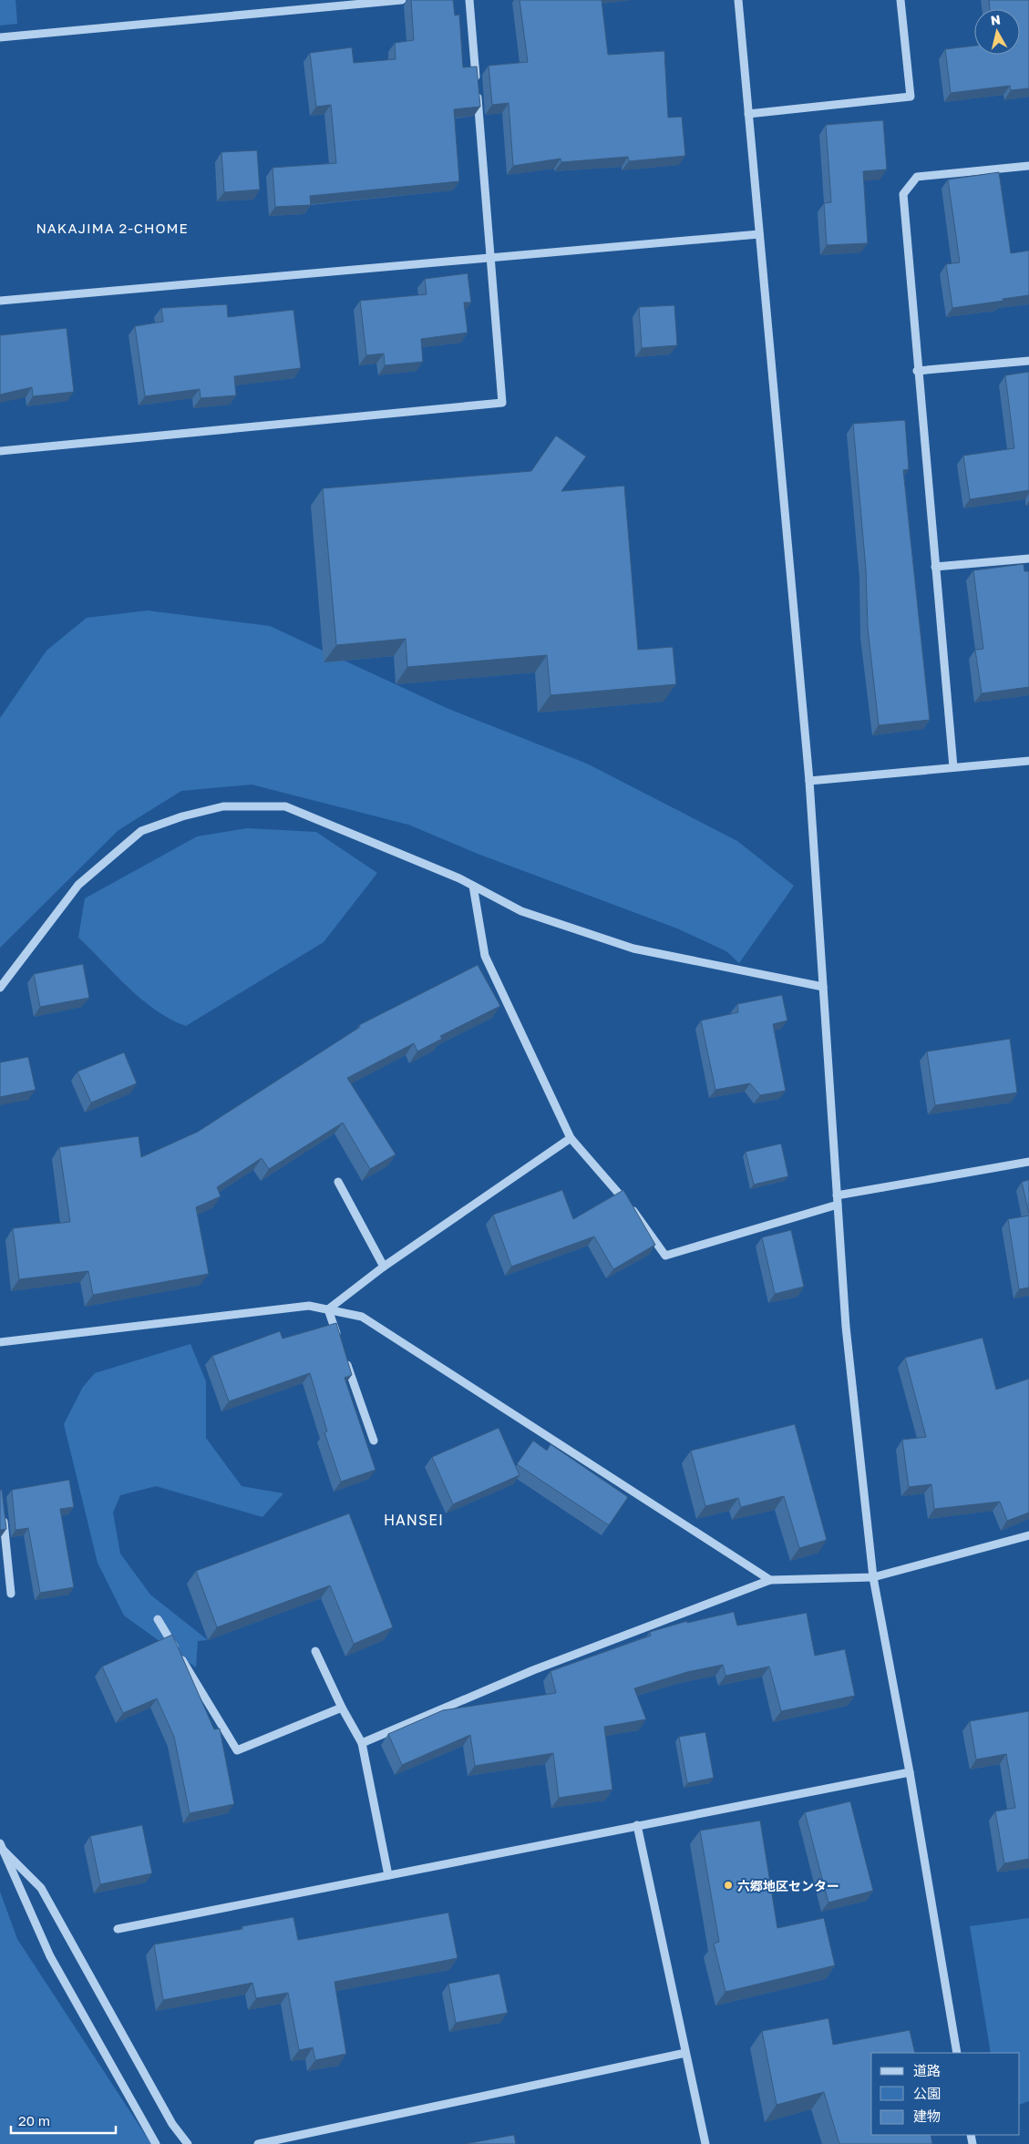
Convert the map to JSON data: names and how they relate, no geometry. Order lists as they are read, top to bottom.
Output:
{
  "districts": ["NAKAJIMA 2-CHOME", "HANSEI"],
  "places": ["六郷地区センター"],
  "legend": ["道路", "公園", "建物"],
  "scale_bar": "20 m",
  "north": "top"
}
